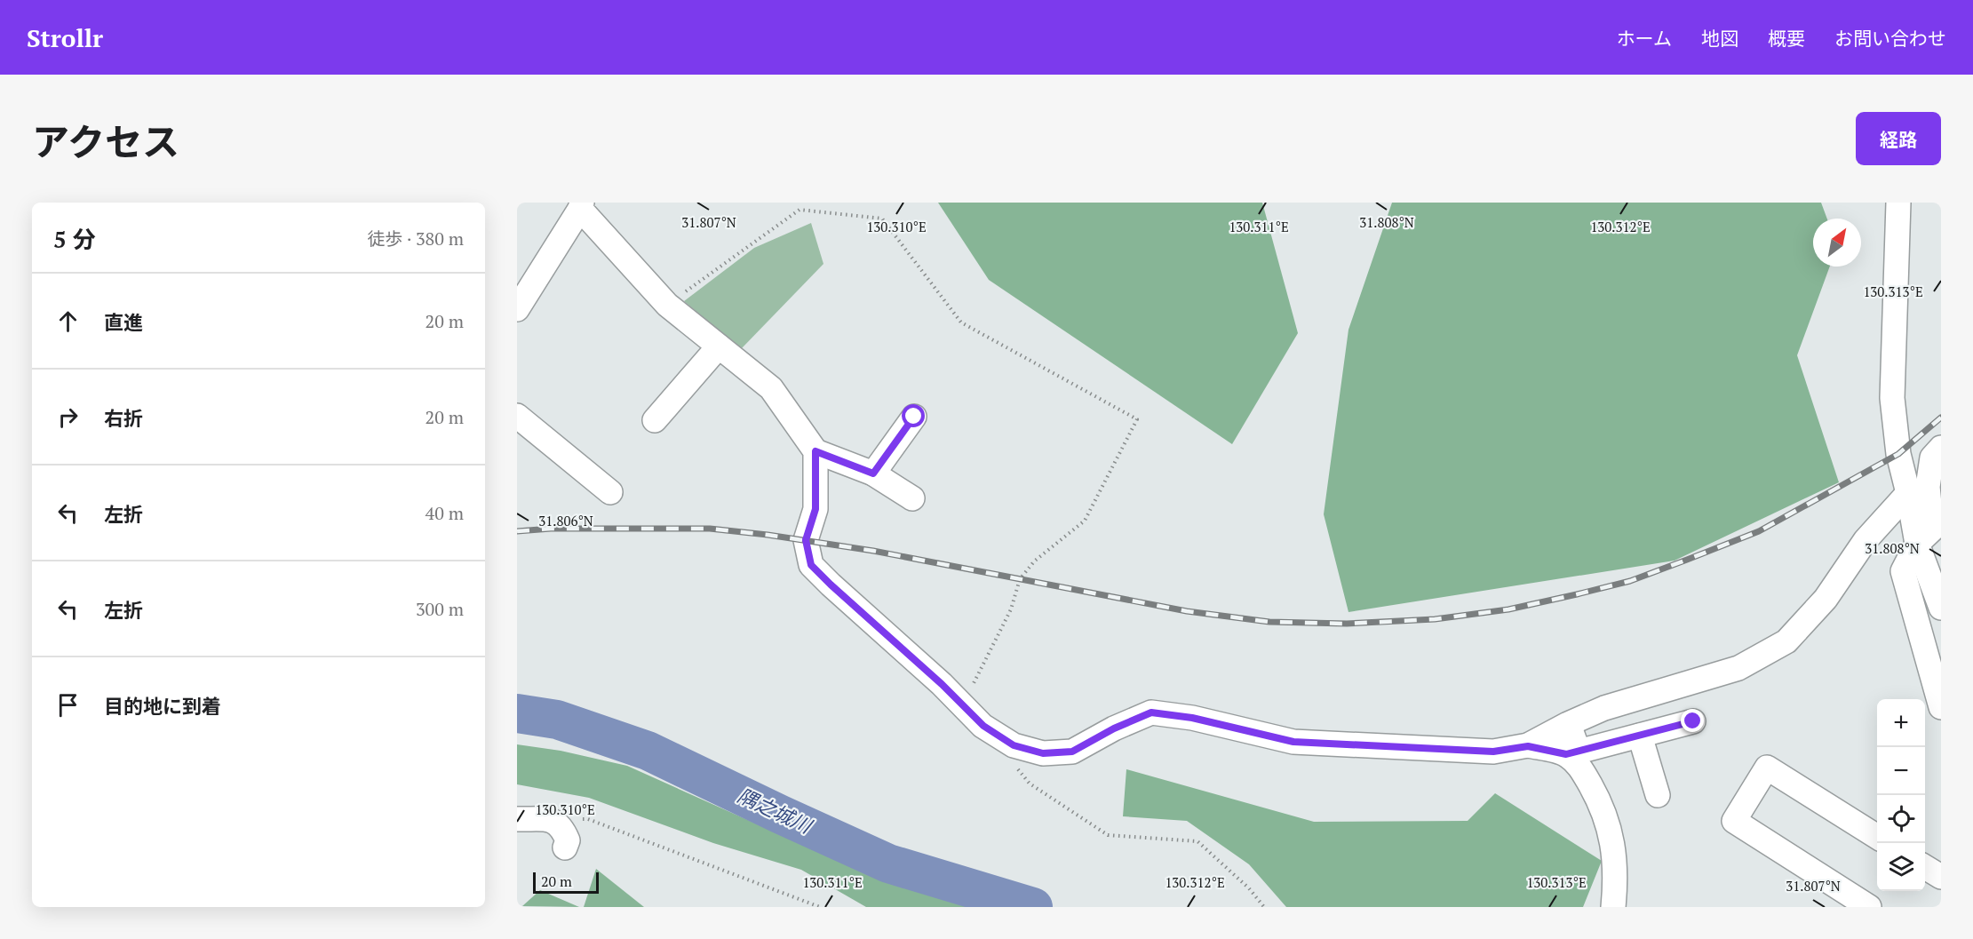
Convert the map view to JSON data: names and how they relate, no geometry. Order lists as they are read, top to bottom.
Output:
{
  "water": ["隅之城川"],
  "scale_bar": "20 m",
  "north": "top right",
  "page": {
    "header": "Strollr",
    "nav": [
      "ホーム",
      "地図",
      "概要",
      "お問い合わせ"
    ],
    "title": "アクセス",
    "buttons": "経路",
    "heading": ["5 分", "徒歩 · 380 m"],
    "list": [
      ["直進", "20 m"],
      ["右折", "20 m"],
      ["左折", "40 m"],
      ["左折", "300 m"],
      "目的地に到着"
    ],
    "map_buttons": ["+", "−"],
    "scale": "20 m"
  },
  "coordinates": [
    "31.807°N",
    "31.808°N",
    "130.310°E",
    "130.311°E",
    "130.312°E",
    "130.313°E",
    "31.806°N"
  ]
}
